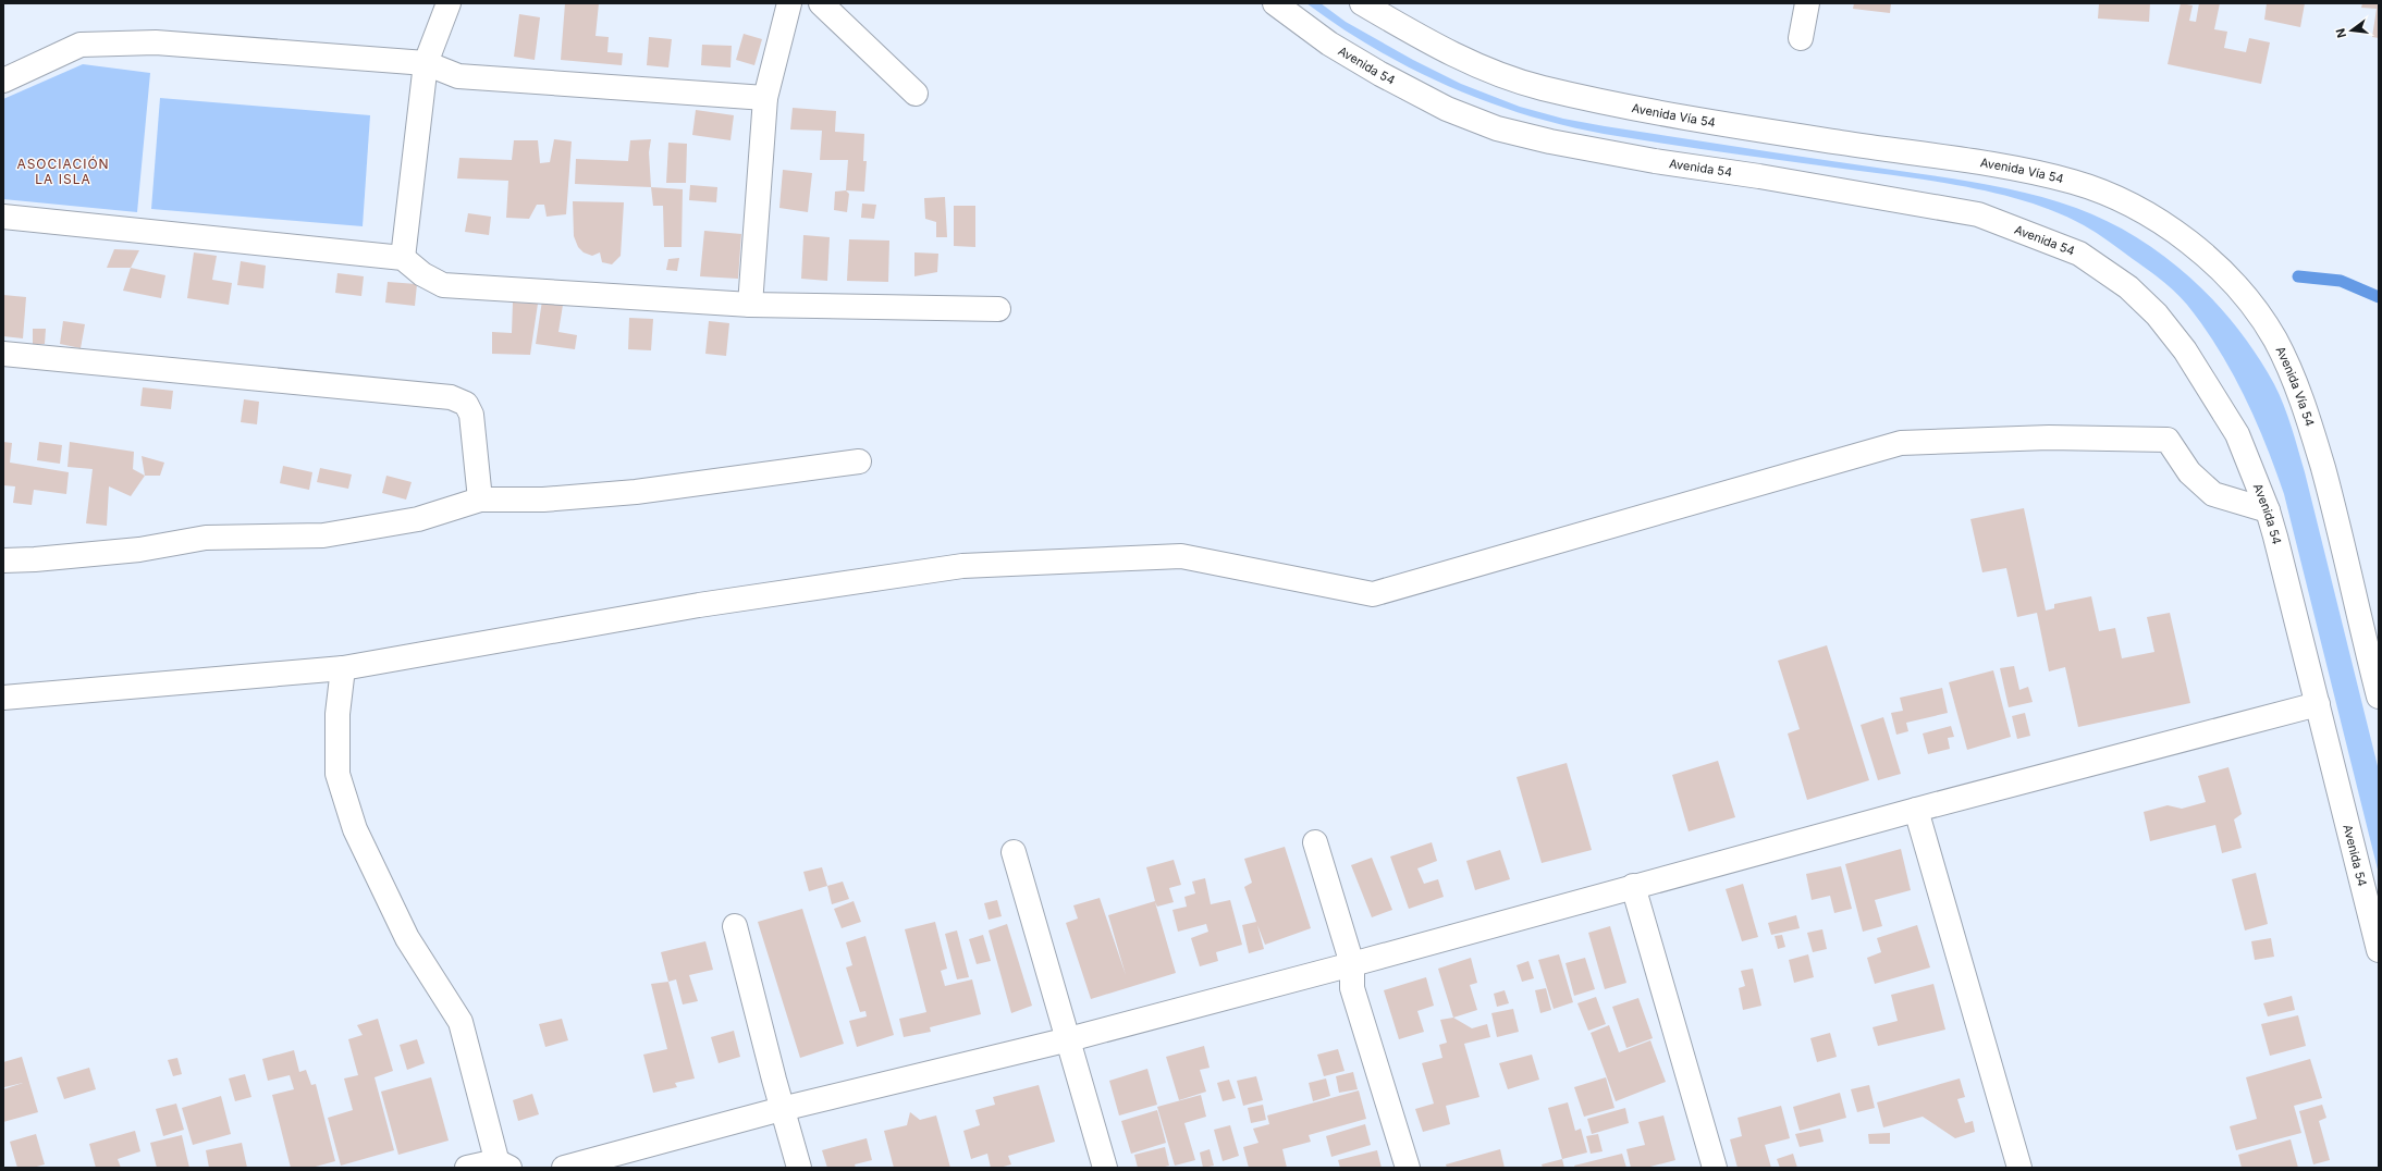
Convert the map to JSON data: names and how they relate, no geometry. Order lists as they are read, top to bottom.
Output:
{
  "streets": {
    "street": ["Avenida 54", "Avenida Vía 54"]
  },
  "districts": ["ASOCIACIÓN LA ISLA"],
  "north": "left"
}
